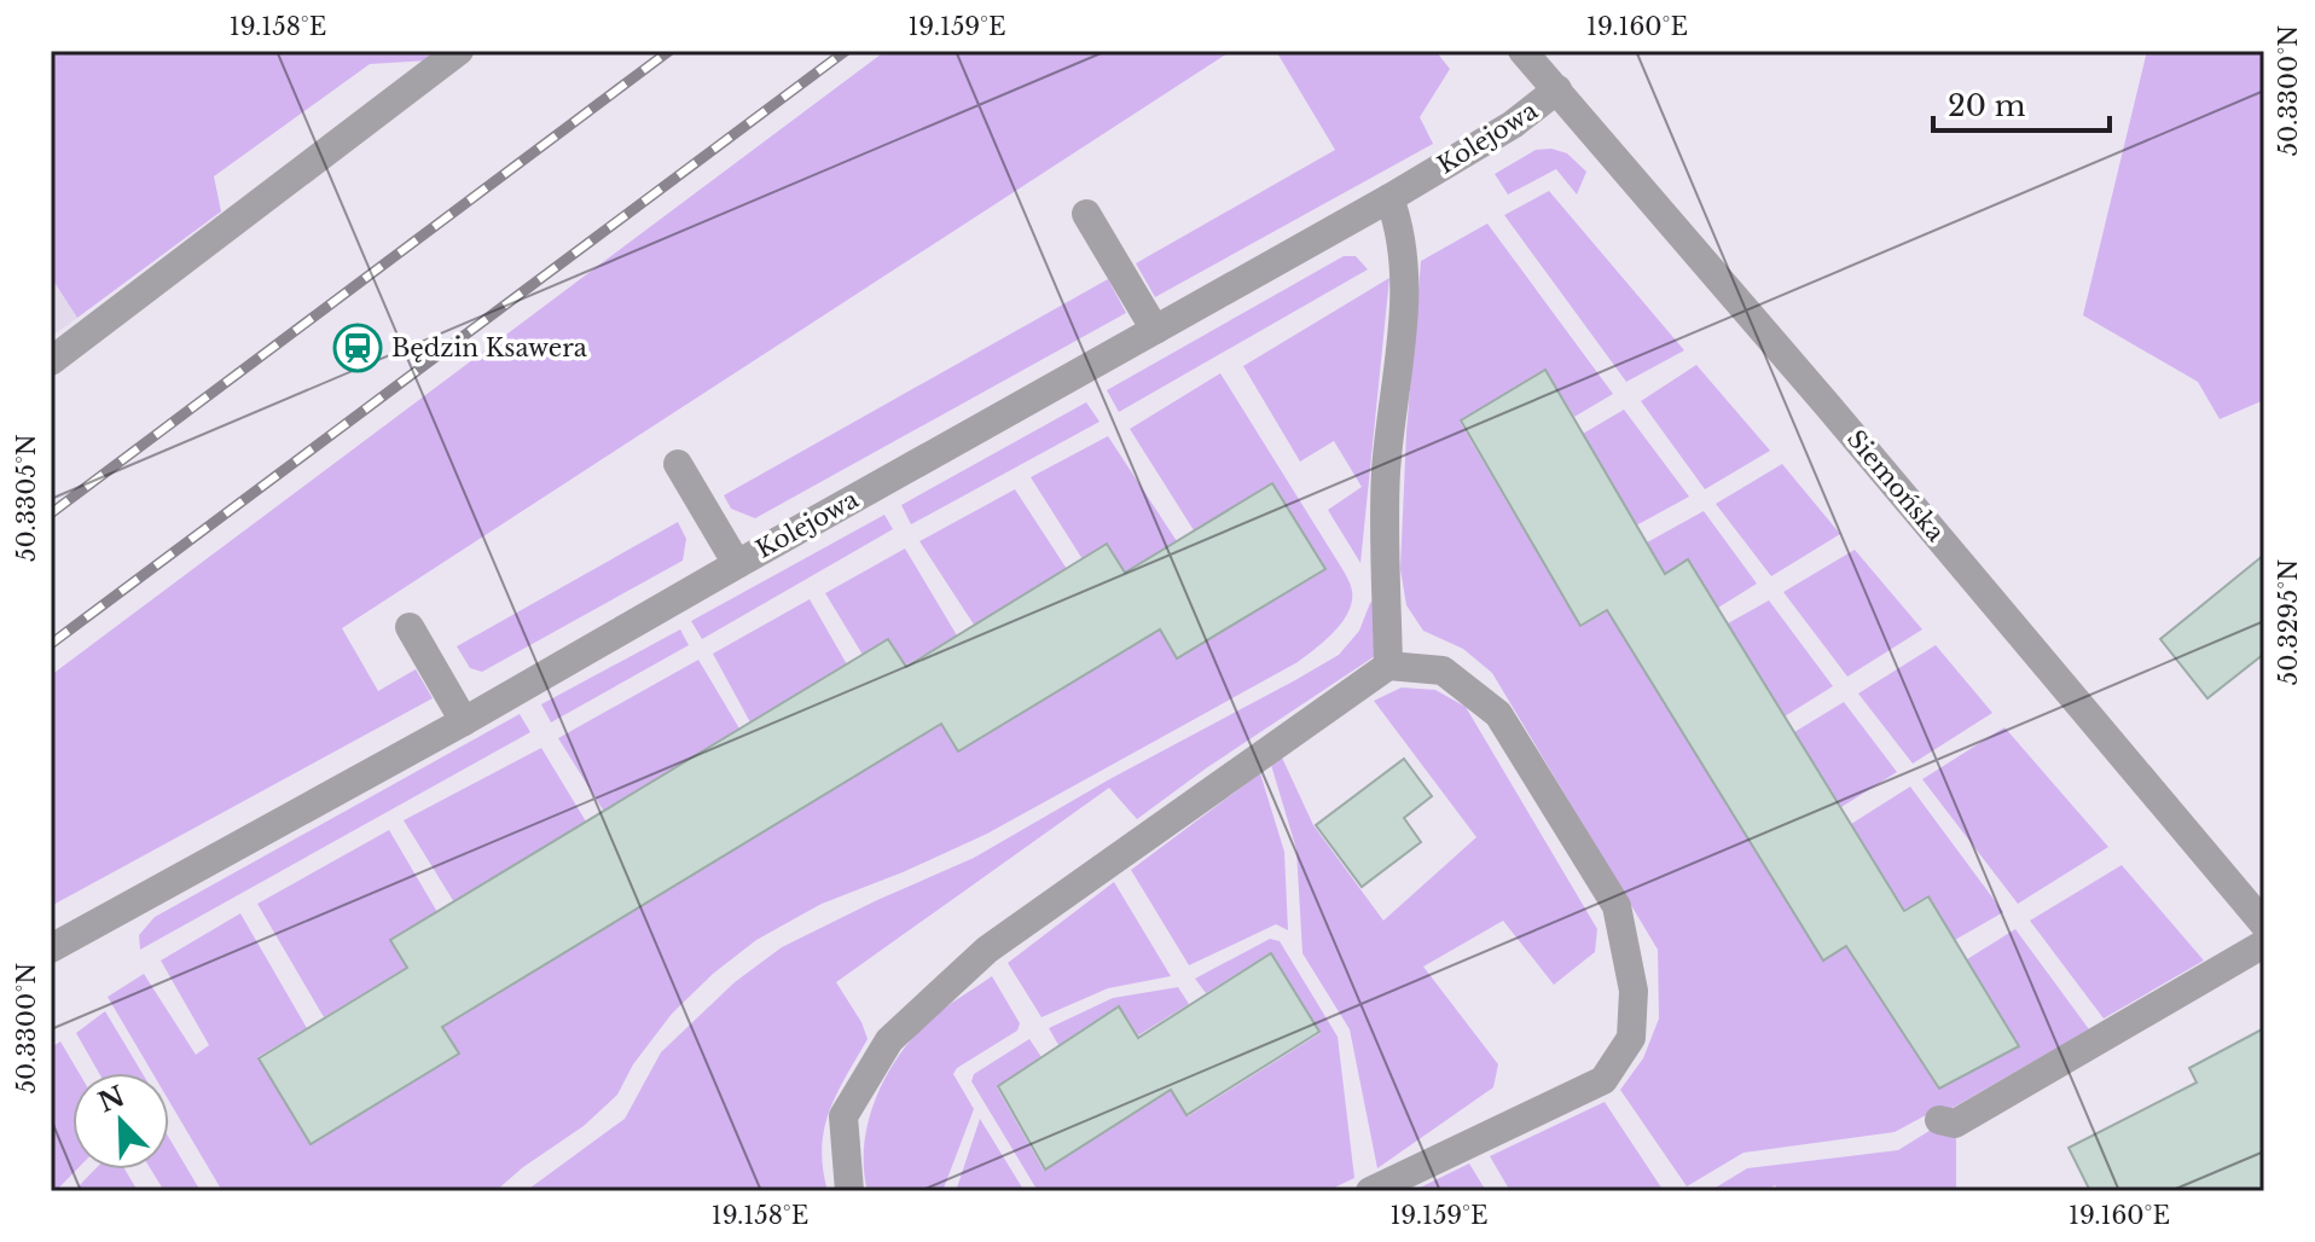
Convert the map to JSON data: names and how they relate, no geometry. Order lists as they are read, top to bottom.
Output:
{
  "streets": {
    "street": ["Kolejowa", "Siemońska"]
  },
  "crossings": [
    ["Kolejowa", "Siemońska"]
  ],
  "places": {
    "station": ["Będzin Ksawera"]
  },
  "scale_bar": "20 m",
  "north": "top left",
  "coordinates": [
    "19.158°E",
    "19.159°E",
    "19.160°E",
    "50.3300°N",
    "50.3305°N",
    "50.3295°N"
  ]
}
